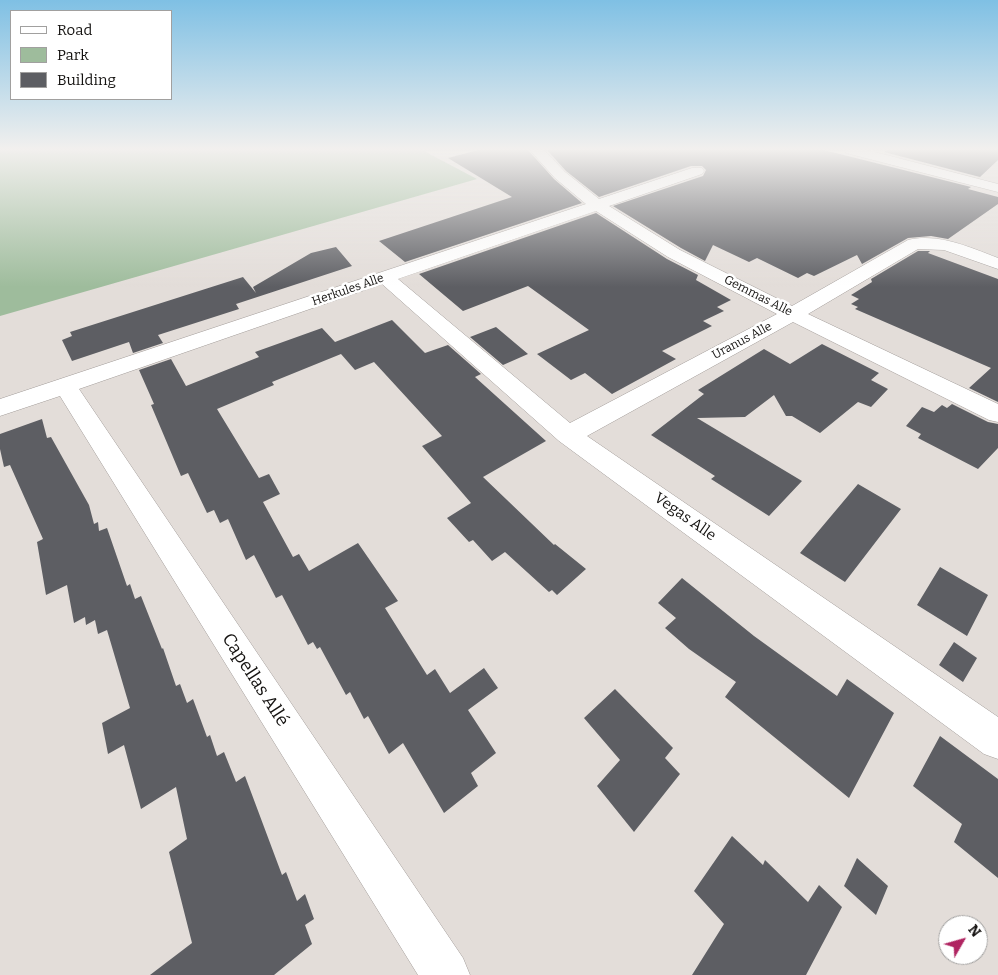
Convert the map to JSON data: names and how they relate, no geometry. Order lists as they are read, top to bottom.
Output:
{
  "streets": {
    "street": [
      "Herkules Alle",
      "Gemmas Alle",
      "Uranus Alle",
      "Vegas Alle",
      "Capellas Allé"
    ]
  },
  "crossings": [
    ["Herkules Alle", "Gemmas Alle"],
    ["Herkules Alle", "Vegas Alle"],
    ["Herkules Alle", "Capellas Allé"],
    ["Gemmas Alle", "Uranus Alle"],
    ["Uranus Alle", "Vegas Alle"]
  ],
  "legend": ["Road", "Park", "Building"],
  "north": "top right"
}
